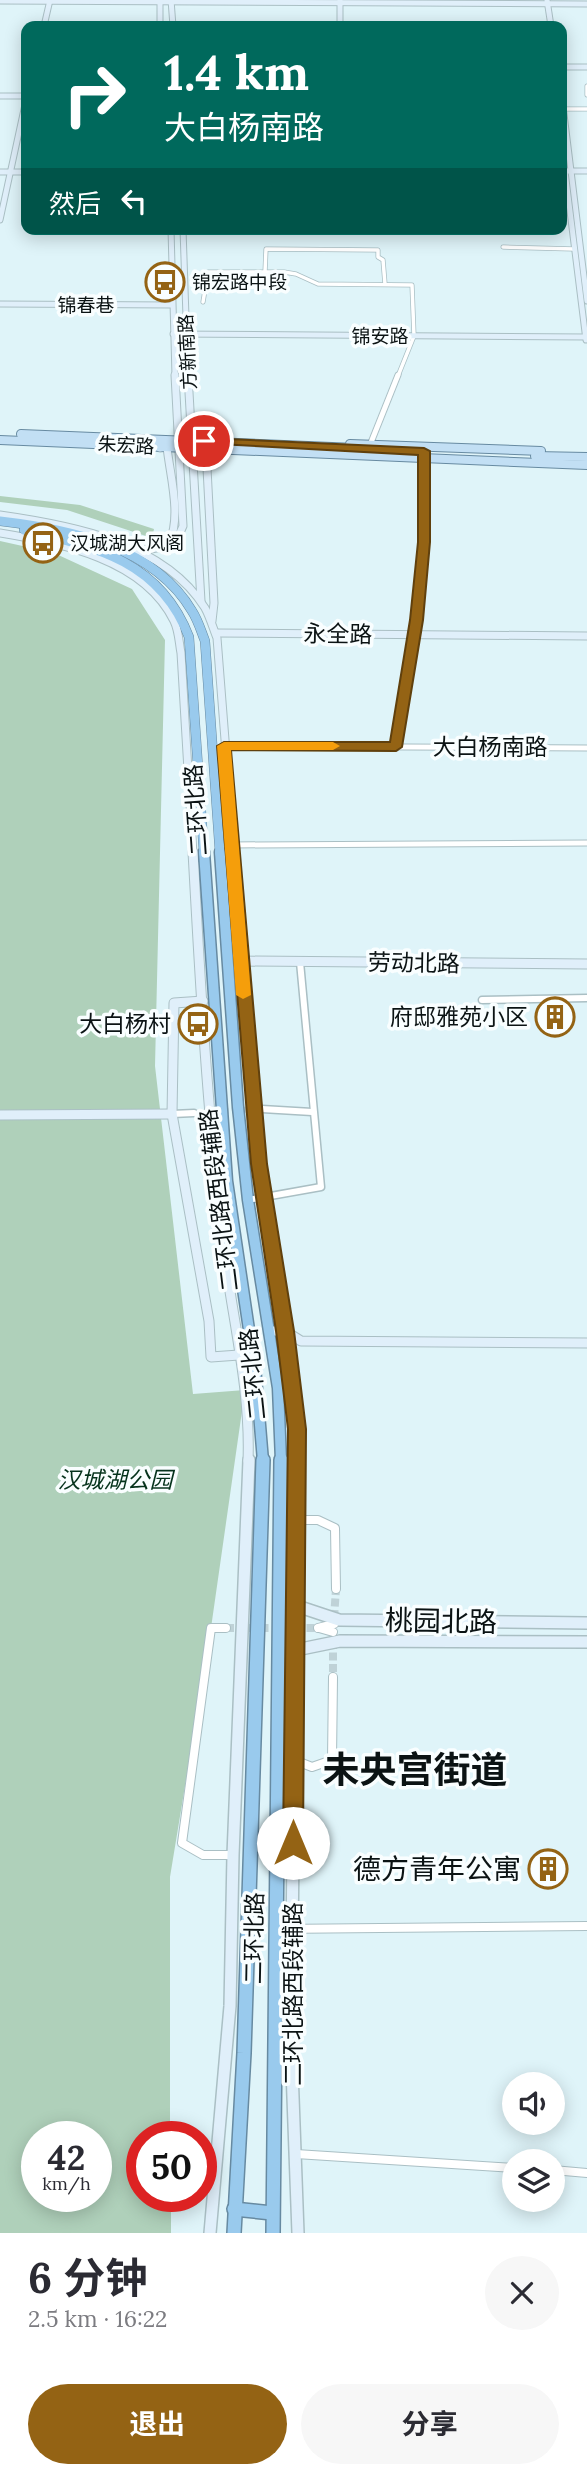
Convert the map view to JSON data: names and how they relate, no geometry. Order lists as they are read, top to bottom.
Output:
{
  "streets": {
    "highway": ["二环北路"],
    "main road": [
      "锦春巷",
      "锦安路",
      "方新南路",
      "朱宏路",
      "永全路",
      "劳动北路",
      "二环北路西段辅路",
      "桃园北路"
    ],
    "street": ["大白杨南路"]
  },
  "crossings": [
    ["锦春巷", "方新南路"],
    ["锦安路", "方新南路"],
    ["方新南路", "朱宏路"],
    ["方新南路", "二环北路西段辅路"],
    ["永全路", "二环北路西段辅路"],
    ["大白杨南路", "二环北路西段辅路"],
    ["劳动北路", "二环北路西段辅路"],
    ["二环北路西段辅路", "桃园北路"]
  ],
  "districts": ["未央宫街道"],
  "parks": ["汉城湖公园"],
  "places": {
    "bus stop": ["锦宏路中段", "汉城湖大风阁", "大白杨村"],
    "building": ["府邸雅苑小区", "德方青年公寓"]
  },
  "page": {
    "turn": ["1.4 km", "大白杨南路"],
    "then": "然后",
    "speed": "42 km/h",
    "limit": "50",
    "heading": ["6 分钟", "2.5 km · 16:22"],
    "buttons": ["退出", "分享"]
  }
}
